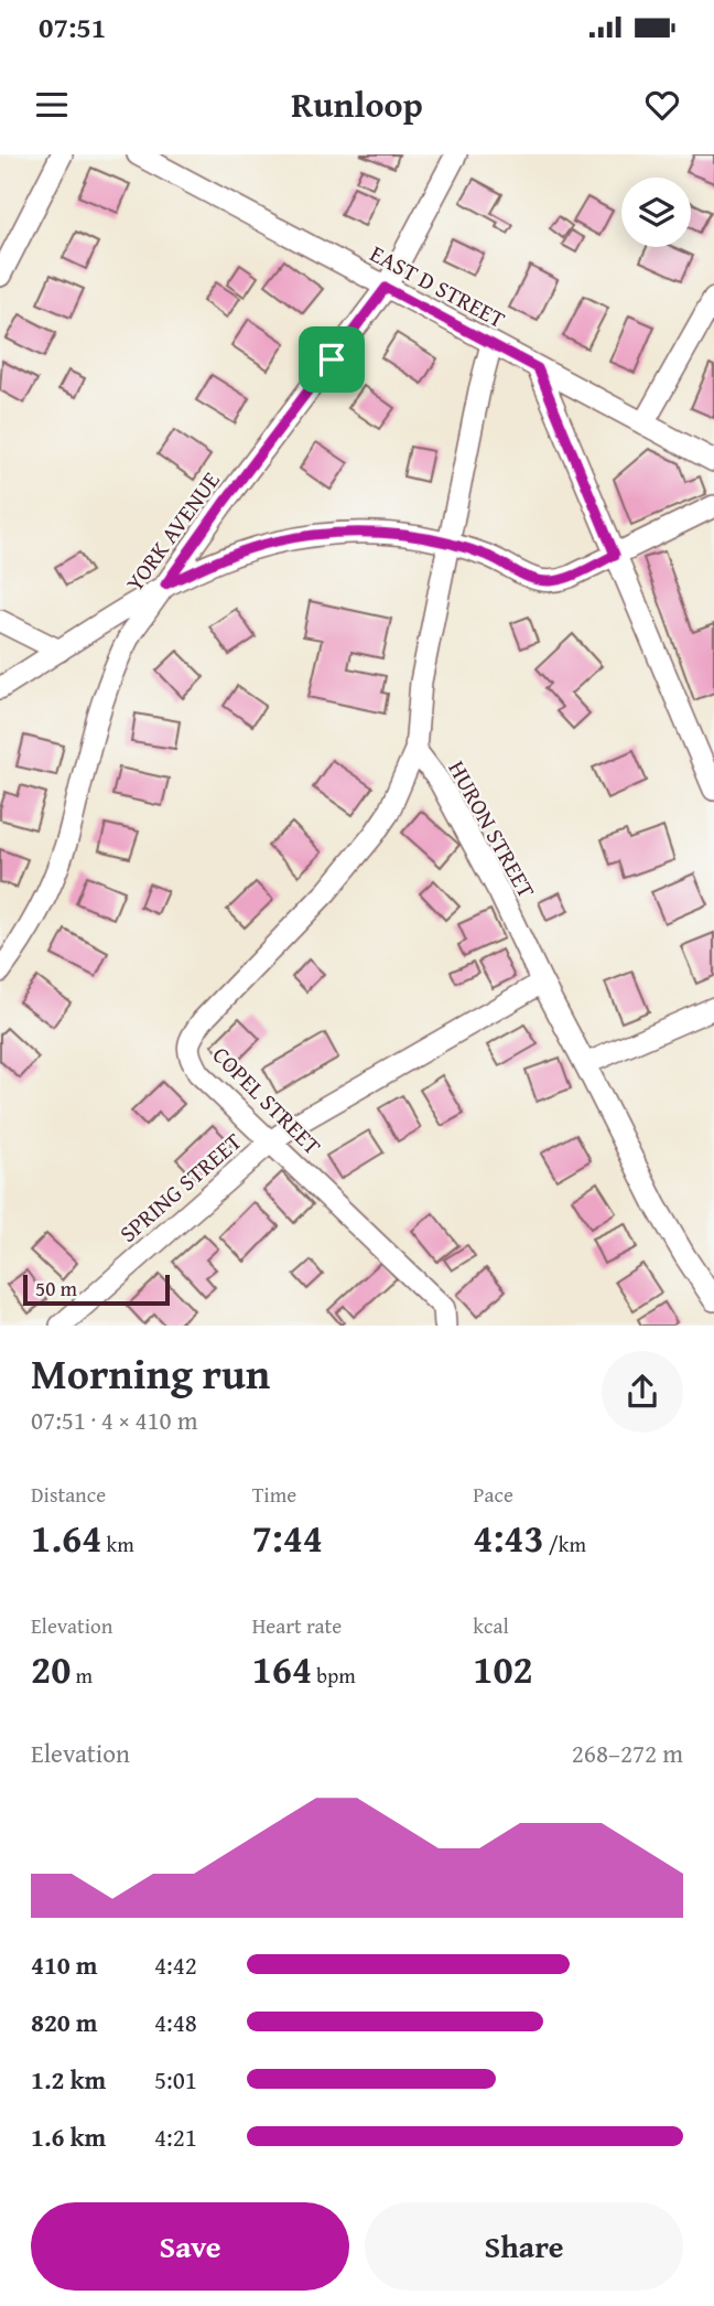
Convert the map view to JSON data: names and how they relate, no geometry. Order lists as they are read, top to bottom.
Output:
{
  "streets": {
    "street": [
      "EAST D STREET",
      "YORK AVENUE",
      "HURON STREET",
      "COPEL STREET",
      "SPRING STREET"
    ]
  },
  "crossings": [
    ["EAST D STREET", "YORK AVENUE"],
    ["EAST D STREET", "HURON STREET"],
    ["HURON STREET", "COPEL STREET"],
    ["HURON STREET", "SPRING STREET"],
    ["COPEL STREET", "SPRING STREET"]
  ],
  "scale_bar": "50 m",
  "page": {
    "status": "07:51",
    "header": "Runloop",
    "scale": "50 m",
    "heading": ["Morning run", "07:51 · 4 × 410 m"],
    "stats": [
      ["Distance", "1.64 km"],
      ["Time", "7:44"],
      ["Pace", "4:43 /km"],
      ["Elevation", "20 m"],
      ["Heart rate", "164 bpm"],
      ["kcal", "102"]
    ],
    "chart": ["Elevation", "268–272 m"],
    "list": [
      {
        "name": "410 m",
        "note": "4:42"
      },
      {
        "name": "820 m",
        "note": "4:48"
      },
      {
        "name": "1.2 km",
        "note": "5:01"
      },
      {
        "name": "1.6 km",
        "note": "4:21"
      }
    ],
    "buttons": ["Save", "Share"]
  }
}
